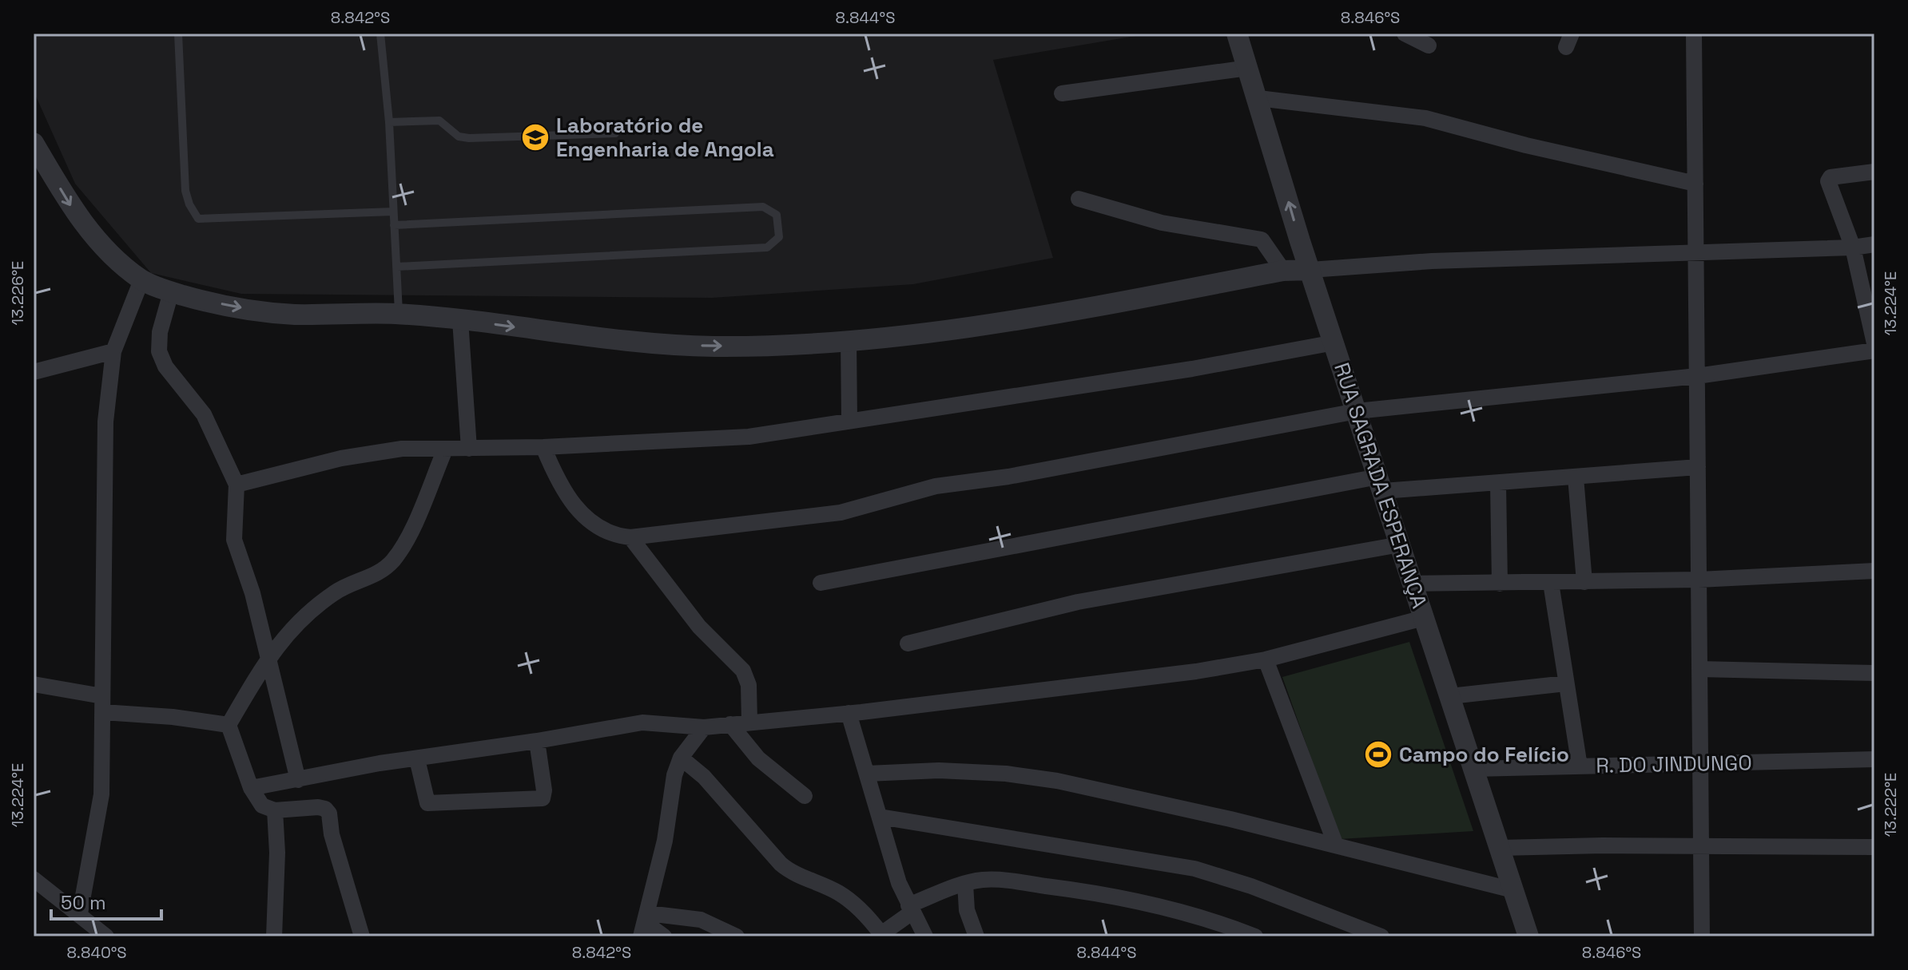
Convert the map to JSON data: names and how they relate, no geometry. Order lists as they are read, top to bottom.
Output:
{
  "streets": {
    "street": ["RUA SAGRADA ESPERANÇA", "R. DO JINDUNGO"]
  },
  "crossings": [
    ["RUA SAGRADA ESPERANÇA", "R. DO JINDUNGO"]
  ],
  "places": {
    "school or university": ["Laboratório de Engenharia de Angola"],
    "sports": ["Campo do Felício"]
  },
  "scale_bar": "50 m",
  "coordinates": [
    "8.842°S",
    "8.844°S",
    "8.846°S",
    "13.226°E",
    "13.224°E",
    "13.222°E",
    "8.840°S"
  ]
}
